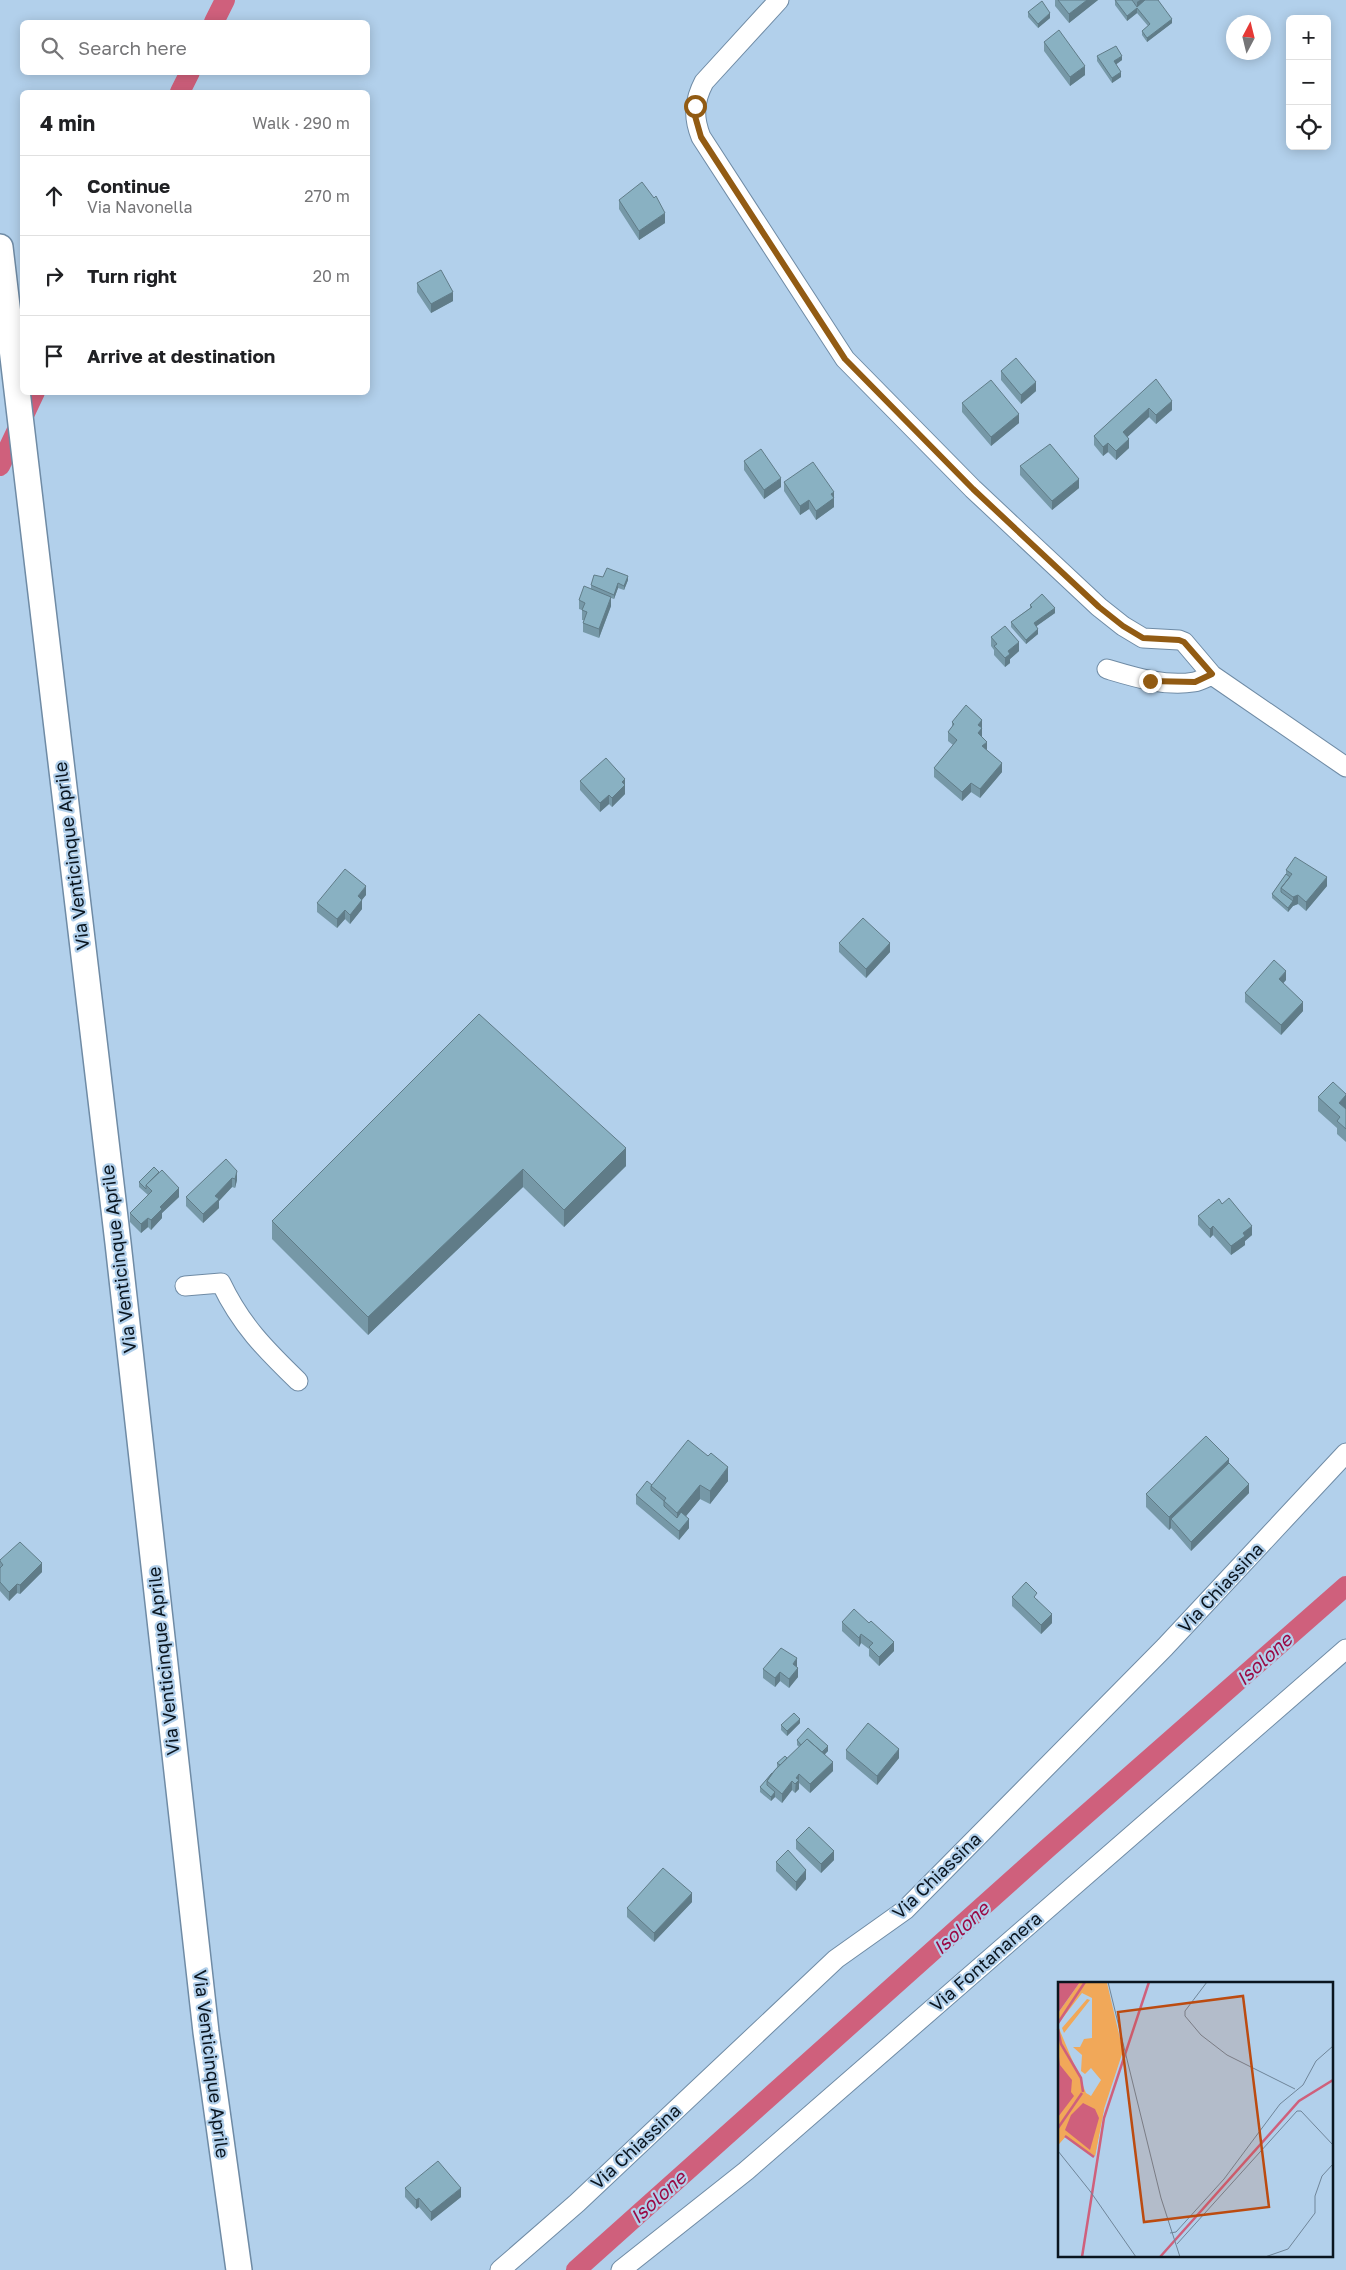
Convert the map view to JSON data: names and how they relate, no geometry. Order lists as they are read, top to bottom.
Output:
{
  "streets": {
    "main road": ["Via Venticinque Aprile"],
    "street": ["Via Chiassina", "Via Fontananera"]
  },
  "water": ["Isolone"],
  "north": "top",
  "page": {
    "map_buttons": ["+", "−"],
    "search": "Search here",
    "heading": ["4 min", "Walk · 290 m"],
    "list": [
      ["Continue", "Via Navonella", "270 m"],
      ["Turn right", "20 m"],
      "Arrive at destination"
    ]
  }
}
